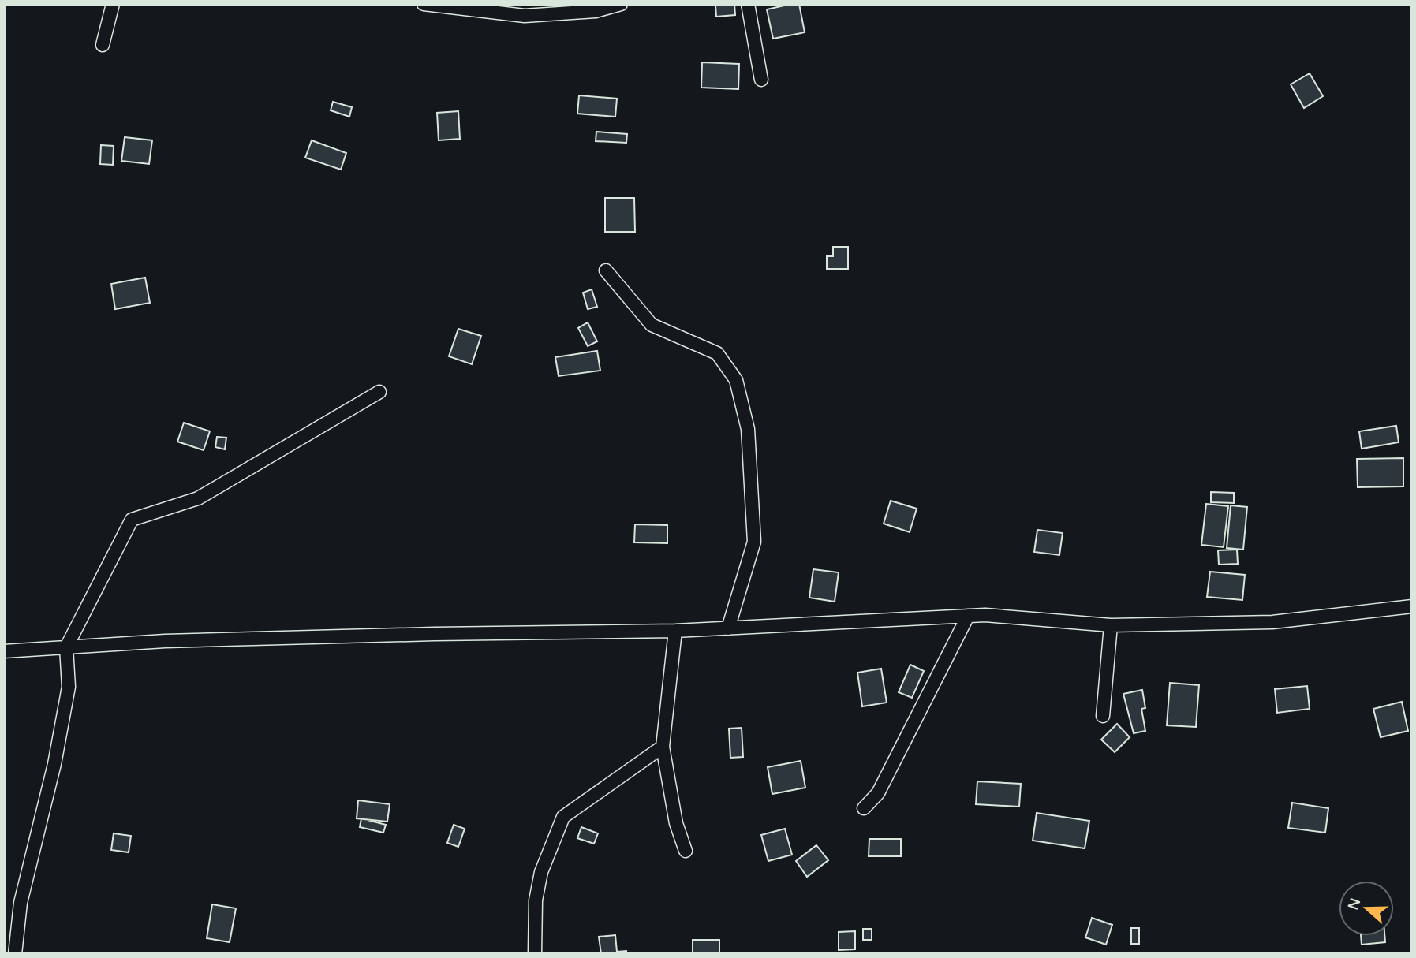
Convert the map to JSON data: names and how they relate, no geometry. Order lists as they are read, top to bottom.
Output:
{
  "north": "left"
}
